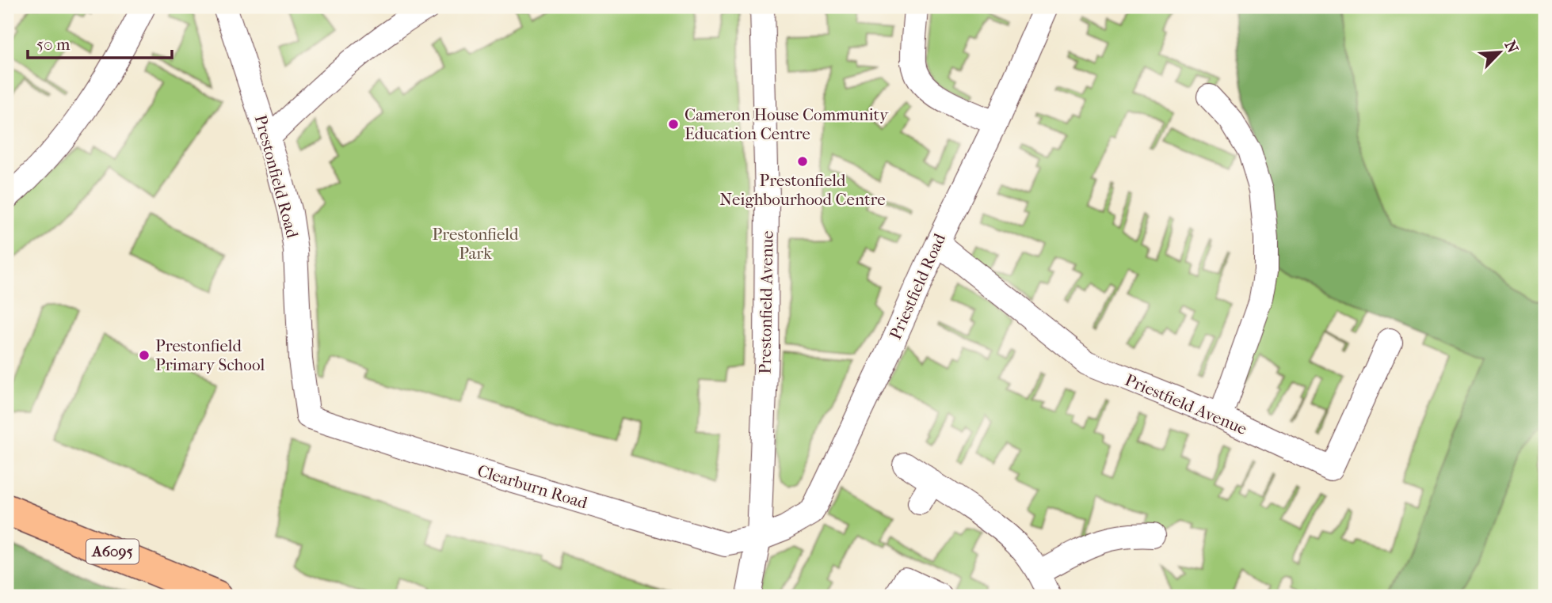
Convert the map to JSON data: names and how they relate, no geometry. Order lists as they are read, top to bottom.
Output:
{
  "streets": {
    "main road": ["A6095"],
    "street": [
      "Prestonfield Road",
      "Priestfield Road",
      "Prestonfield Avenue",
      "Priestfield Avenue",
      "Clearburn Road"
    ]
  },
  "crossings": [
    ["Prestonfield Road", "Clearburn Road"],
    ["Priestfield Road", "Prestonfield Avenue"],
    ["Priestfield Road", "Priestfield Avenue"],
    ["Priestfield Road", "Clearburn Road"],
    ["Prestonfield Avenue", "Clearburn Road"]
  ],
  "parks": ["Prestonfield Park"],
  "places": ["Cameron House Community Education Centre", "Prestonfield Neighbourhood Centre", "Prestonfield Primary School"],
  "scale_bar": "50 m",
  "north": "top right"
}
